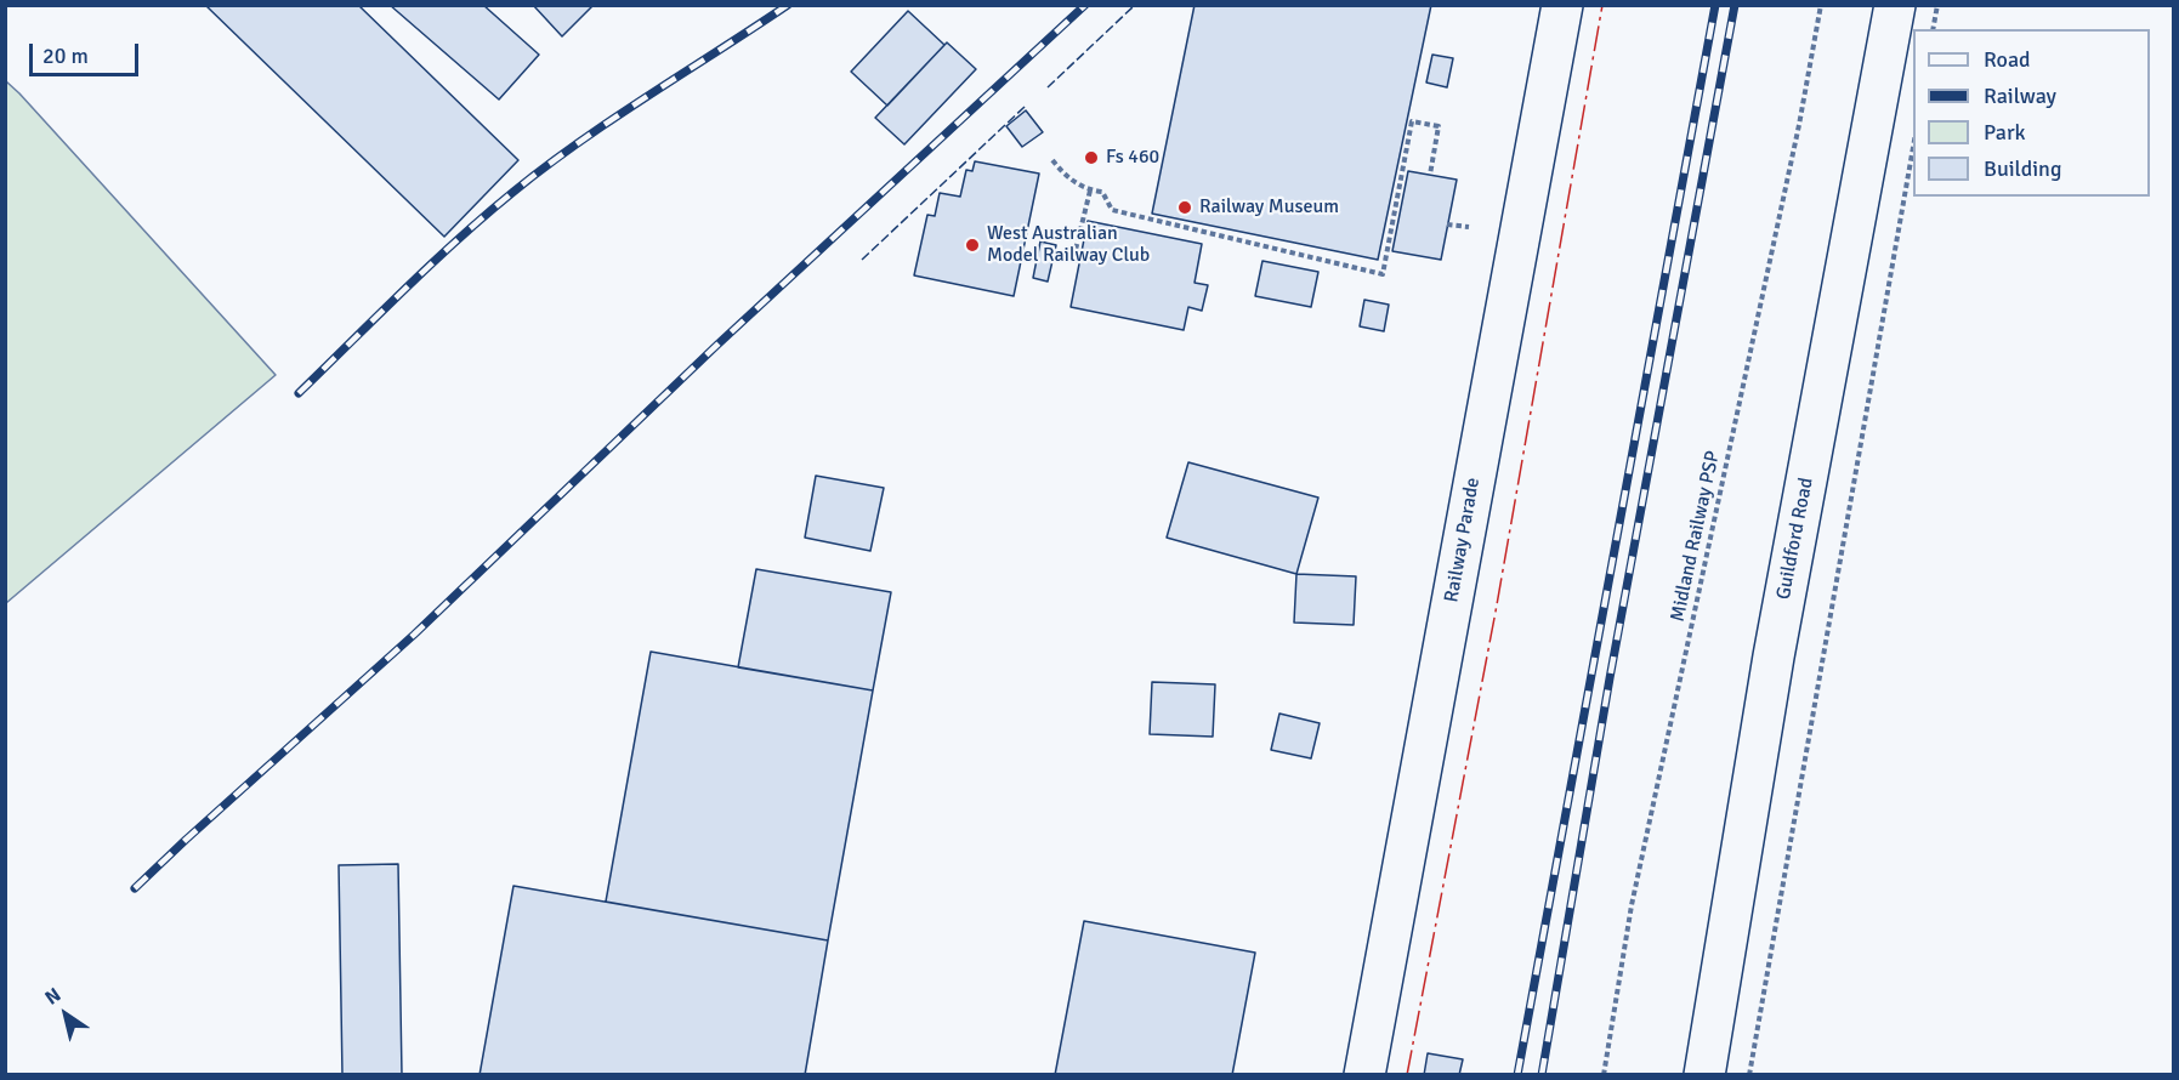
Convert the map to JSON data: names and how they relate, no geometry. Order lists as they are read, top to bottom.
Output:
{
  "streets": {
    "main road": ["Guildford Road", "Railway Parade"],
    "path": ["Midland Railway PSP"]
  },
  "places": ["Fs 460", "Railway Museum", "West Australian Model Railway Club"],
  "legend": [
    "Road",
    "Railway",
    "Park",
    "Building"
  ],
  "scale_bar": "20 m",
  "north": "top left"
}
